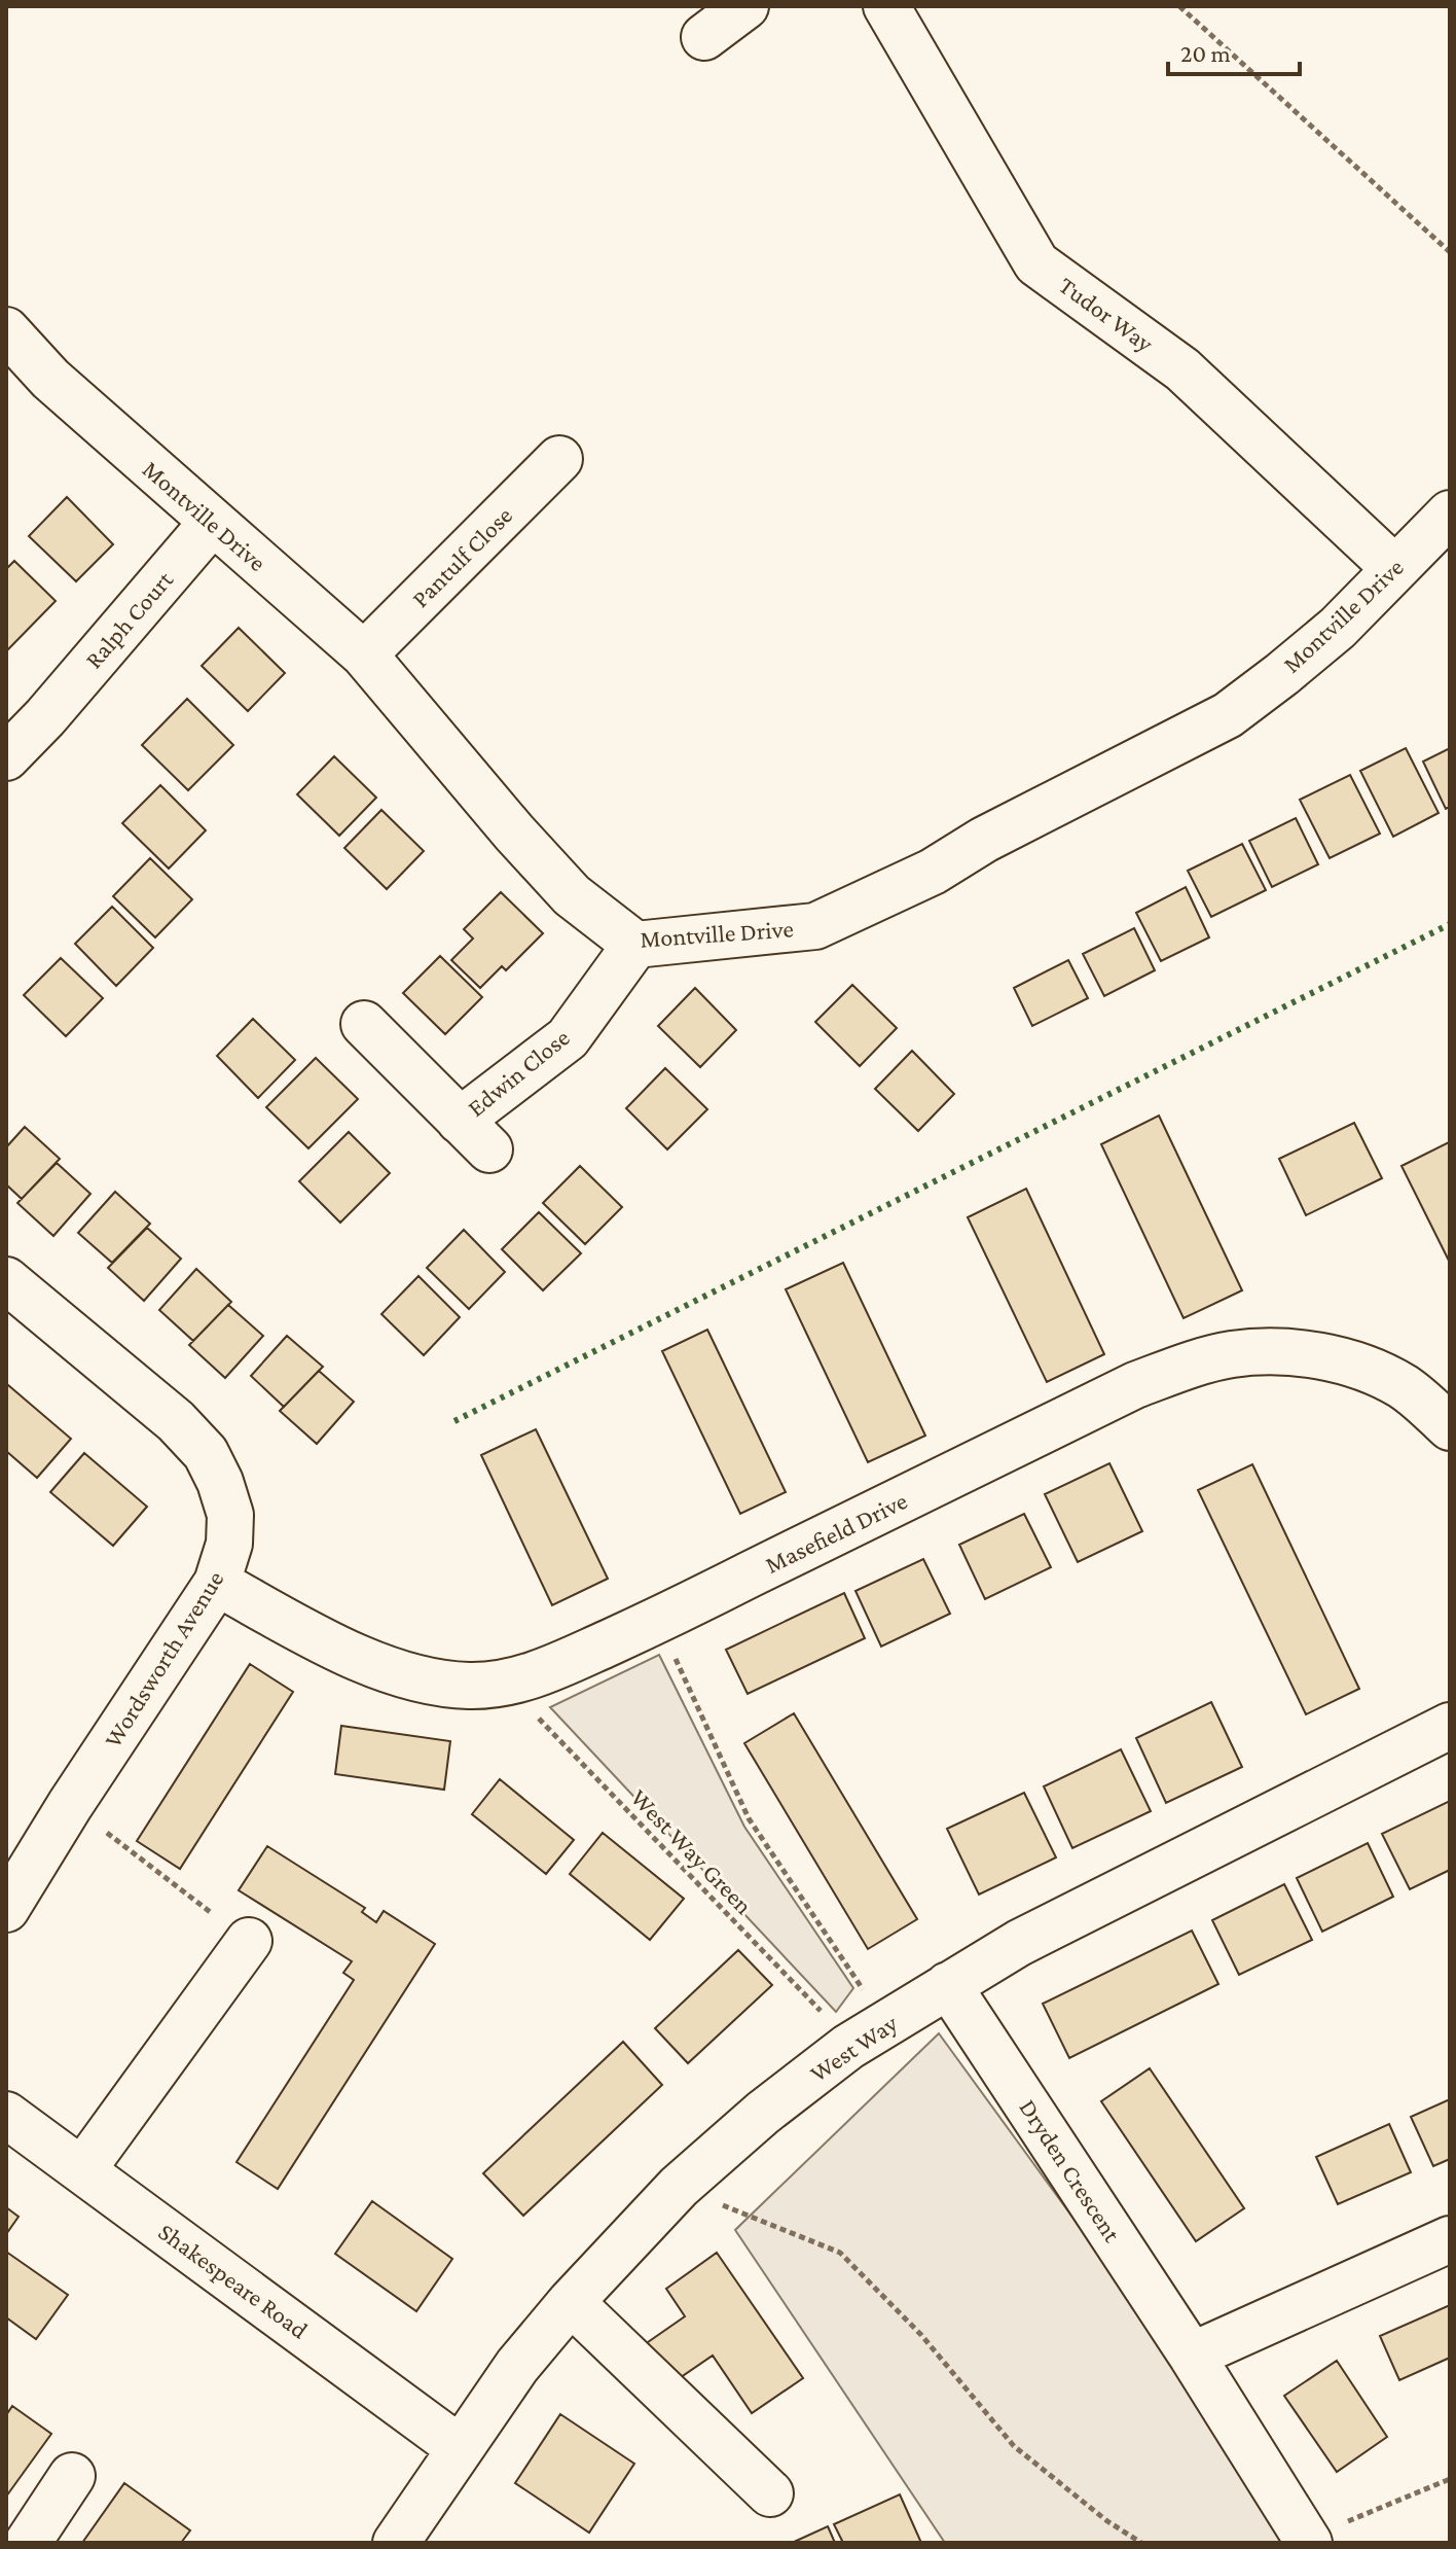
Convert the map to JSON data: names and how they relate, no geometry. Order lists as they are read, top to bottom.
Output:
{
  "streets": {
    "street": [
      "Tudor Way",
      "Montville Drive",
      "Pantulf Close",
      "Ralph Court",
      "Edwin Close",
      "Masefield Drive",
      "Wordsworth Avenue",
      "West Way",
      "Dryden Crescent",
      "Shakespeare Road"
    ],
    "path": ["West Way Green"]
  },
  "crossings": [
    ["Tudor Way", "Montville Drive"],
    ["Montville Drive", "Pantulf Close"],
    ["Montville Drive", "Ralph Court"],
    ["Montville Drive", "Edwin Close"],
    ["Masefield Drive", "Wordsworth Avenue"],
    ["Masefield Drive", "West Way Green"],
    ["West Way Green", "West Way"],
    ["West Way", "Dryden Crescent"],
    ["West Way", "Shakespeare Road"]
  ],
  "scale_bar": "20 m"
}
